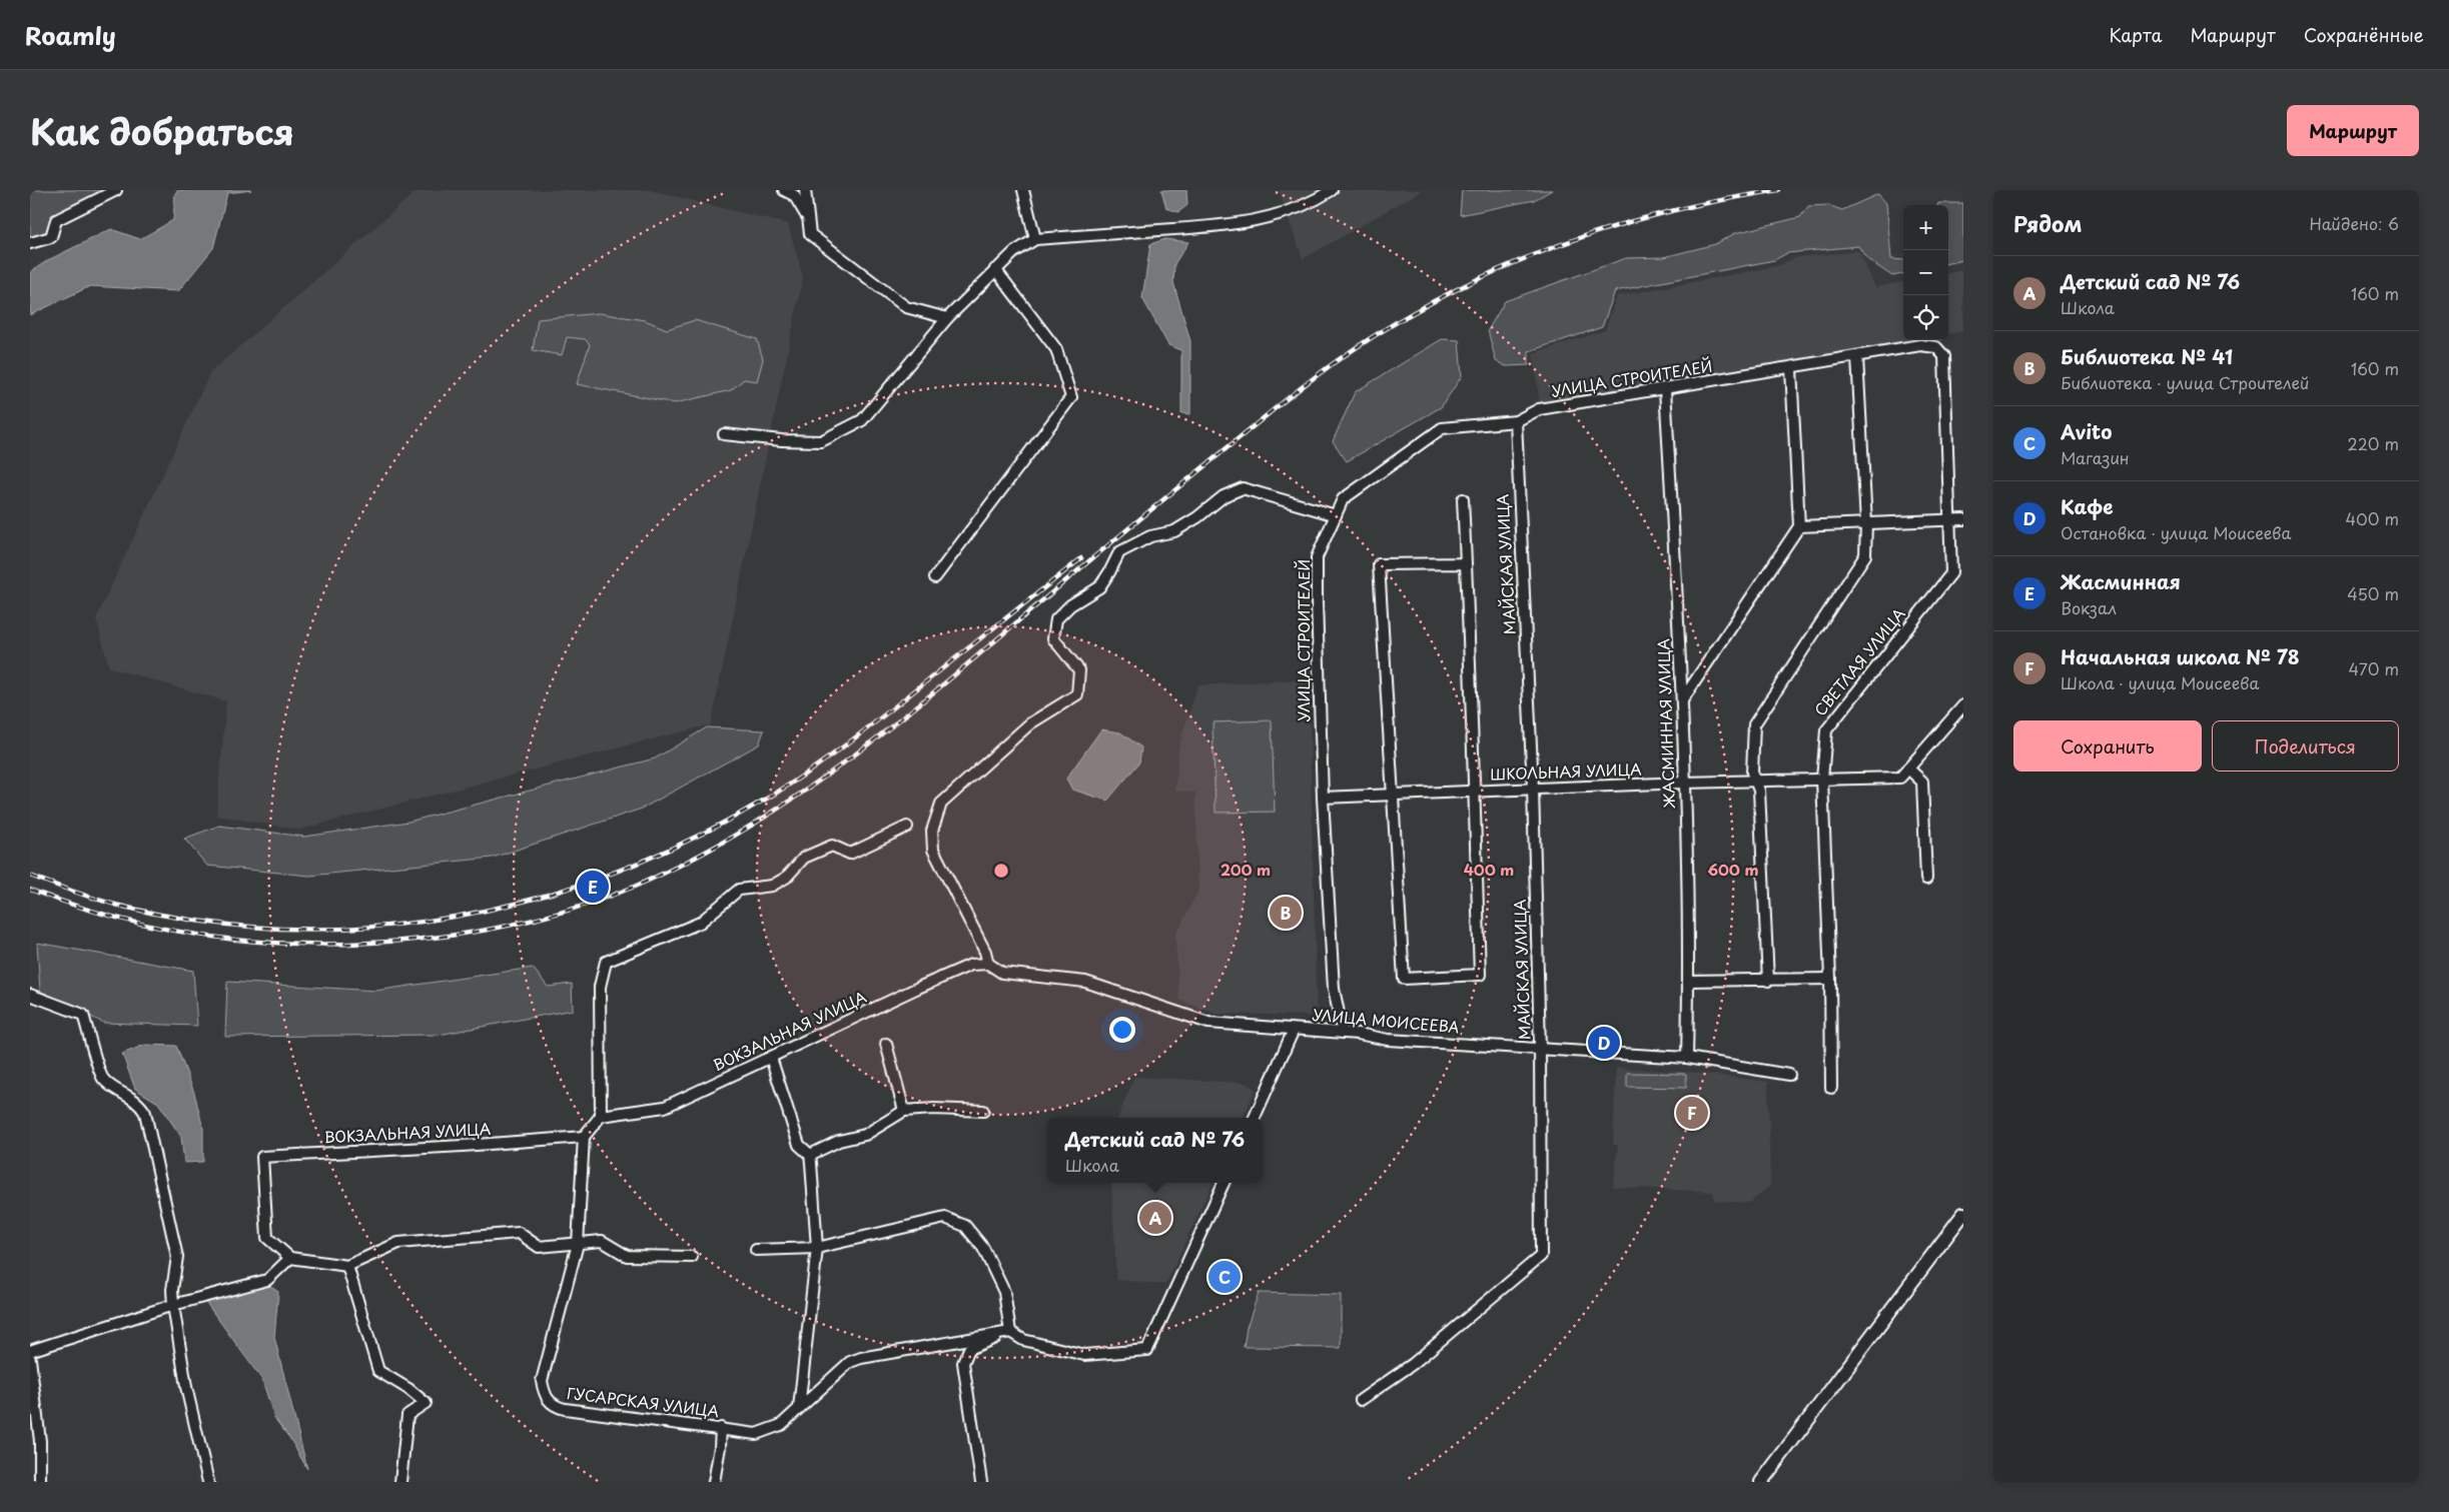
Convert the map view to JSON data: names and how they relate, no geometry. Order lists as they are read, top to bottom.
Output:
{
  "streets": {
    "street": [
      "УЛИЦА СТРОИТЕЛЕЙ",
      "МАЙСКАЯ УЛИЦА",
      "СВЕТЛАЯ УЛИЦА",
      "ЖАСМИННАЯ УЛИЦА",
      "ШКОЛЬНАЯ УЛИЦА",
      "УЛИЦА МОИСЕЕВА",
      "ВОКЗАЛЬНАЯ УЛИЦА",
      "ГУСАРСКАЯ УЛИЦА"
    ]
  },
  "crossings": [
    ["УЛИЦА СТРОИТЕЛЕЙ", "МАЙСКАЯ УЛИЦА"],
    ["УЛИЦА СТРОИТЕЛЕЙ", "СВЕТЛАЯ УЛИЦА"],
    ["УЛИЦА СТРОИТЕЛЕЙ", "ЖАСМИННАЯ УЛИЦА"],
    ["УЛИЦА СТРОИТЕЛЕЙ", "ШКОЛЬНАЯ УЛИЦА"],
    ["УЛИЦА СТРОИТЕЛЕЙ", "УЛИЦА МОИСЕЕВА"],
    ["МАЙСКАЯ УЛИЦА", "ШКОЛЬНАЯ УЛИЦА"],
    ["МАЙСКАЯ УЛИЦА", "УЛИЦА МОИСЕЕВА"],
    ["СВЕТЛАЯ УЛИЦА", "ШКОЛЬНАЯ УЛИЦА"],
    ["ЖАСМИННАЯ УЛИЦА", "ШКОЛЬНАЯ УЛИЦА"],
    ["ЖАСМИННАЯ УЛИЦА", "УЛИЦА МОИСЕЕВА"],
    ["УЛИЦА МОИСЕЕВА", "ВОКЗАЛЬНАЯ УЛИЦА"]
  ],
  "page": {
    "header": "Roamly",
    "nav": ["Карта", "Маршрут", "Сохранённые"],
    "title": "Как добраться",
    "buttons": [
      "Маршрут",
      ["Сохранить", "Поделиться"]
    ],
    "heading": ["Рядом", "Найдено: 6"],
    "map_buttons": ["+", "−"],
    "list": [
      {
        "mark": "A",
        "name": "Детский сад № 76",
        "note": "Школа",
        "value": "160 m"
      },
      {
        "mark": "B",
        "name": "Библиотека № 41",
        "note": "Библиотека · улица Строителей",
        "value": "160 m"
      },
      {
        "mark": "C",
        "name": "Avito",
        "note": "Магазин",
        "value": "220 m"
      },
      {
        "mark": "D",
        "name": "Кафе",
        "note": "Остановка · улица Моисеева",
        "value": "400 m"
      },
      {
        "mark": "E",
        "name": "Жасминная",
        "note": "Вокзал",
        "value": "450 m"
      },
      {
        "mark": "F",
        "name": "Начальная школа № 78",
        "note": "Школа · улица Моисеева",
        "value": "470 m"
      }
    ],
    "pins": [
      "E",
      "B",
      "D",
      "F",
      "A",
      "C"
    ],
    "popup": ["Детский сад № 76", "Школа"]
  },
  "rings": ["200 m", "400 m", "600 m"]
}
